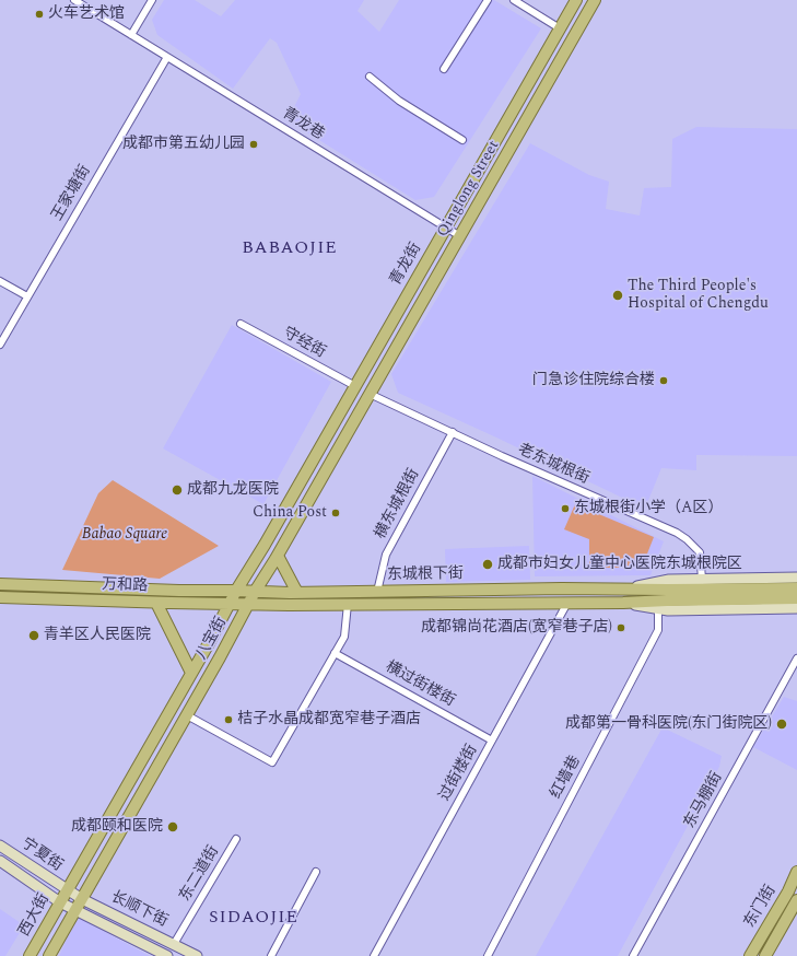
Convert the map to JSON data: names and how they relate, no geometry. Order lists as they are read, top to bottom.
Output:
{
  "streets": {
    "main road": [
      "Qinglong Street",
      "青龙街",
      "东城根下街",
      "万和路",
      "八宝街",
      "宁夏街",
      "东门街",
      "长顺下街",
      "西大街"
    ],
    "street": [
      "青龙巷",
      "王家塘街",
      "守经街",
      "老东城根街",
      "横东城根街",
      "横过街楼街",
      "过街楼街",
      "红墙巷",
      "东马棚街",
      "东二道街"
    ]
  },
  "crossings": [
    ["青龙巷", "Qinglong Street"],
    ["青龙巷", "王家塘街"],
    ["青龙巷", "青龙街"],
    ["Qinglong Street", "老东城根街"],
    ["Qinglong Street", "八宝街"],
    ["青龙街", "守经街"],
    ["青龙街", "八宝街"],
    ["守经街", "八宝街"],
    ["老东城根街", "横东城根街"],
    ["老东城根街", "东城根下街"],
    ["老东城根街", "八宝街"],
    ["横东城根街", "东城根下街"],
    ["东城根下街", "万和路"],
    ["东城根下街", "八宝街"],
    ["东城根下街", "过街楼街"],
    ["东城根下街", "红墙巷"],
    ["万和路", "八宝街"],
    ["八宝街", "宁夏街"],
    ["八宝街", "长顺下街"],
    ["八宝街", "西大街"],
    ["横过街楼街", "过街楼街"],
    ["宁夏街", "长顺下街"],
    ["宁夏街", "西大街"],
    ["东二道街", "长顺下街"],
    ["长顺下街", "西大街"]
  ],
  "districts": ["BABAOJIE", "SIDAOJIE"],
  "parks": ["Babao Square"],
  "places": [
    "火车艺术馆",
    "成都市第五幼儿园",
    "The Third People's Hospital of Chengdu",
    "门急诊住院综合楼",
    "成都九龙医院",
    "东城根街小学（A区）",
    "China Post",
    "成都市妇女儿童中心医院东城根院区",
    "成都锦尚花酒店(宽窄巷子店)",
    "青羊区人民医院",
    "桔子水晶成都宽窄巷子酒店",
    "成都第一骨科医院(东门街院区)",
    "成都颐和医院"
  ]
}
